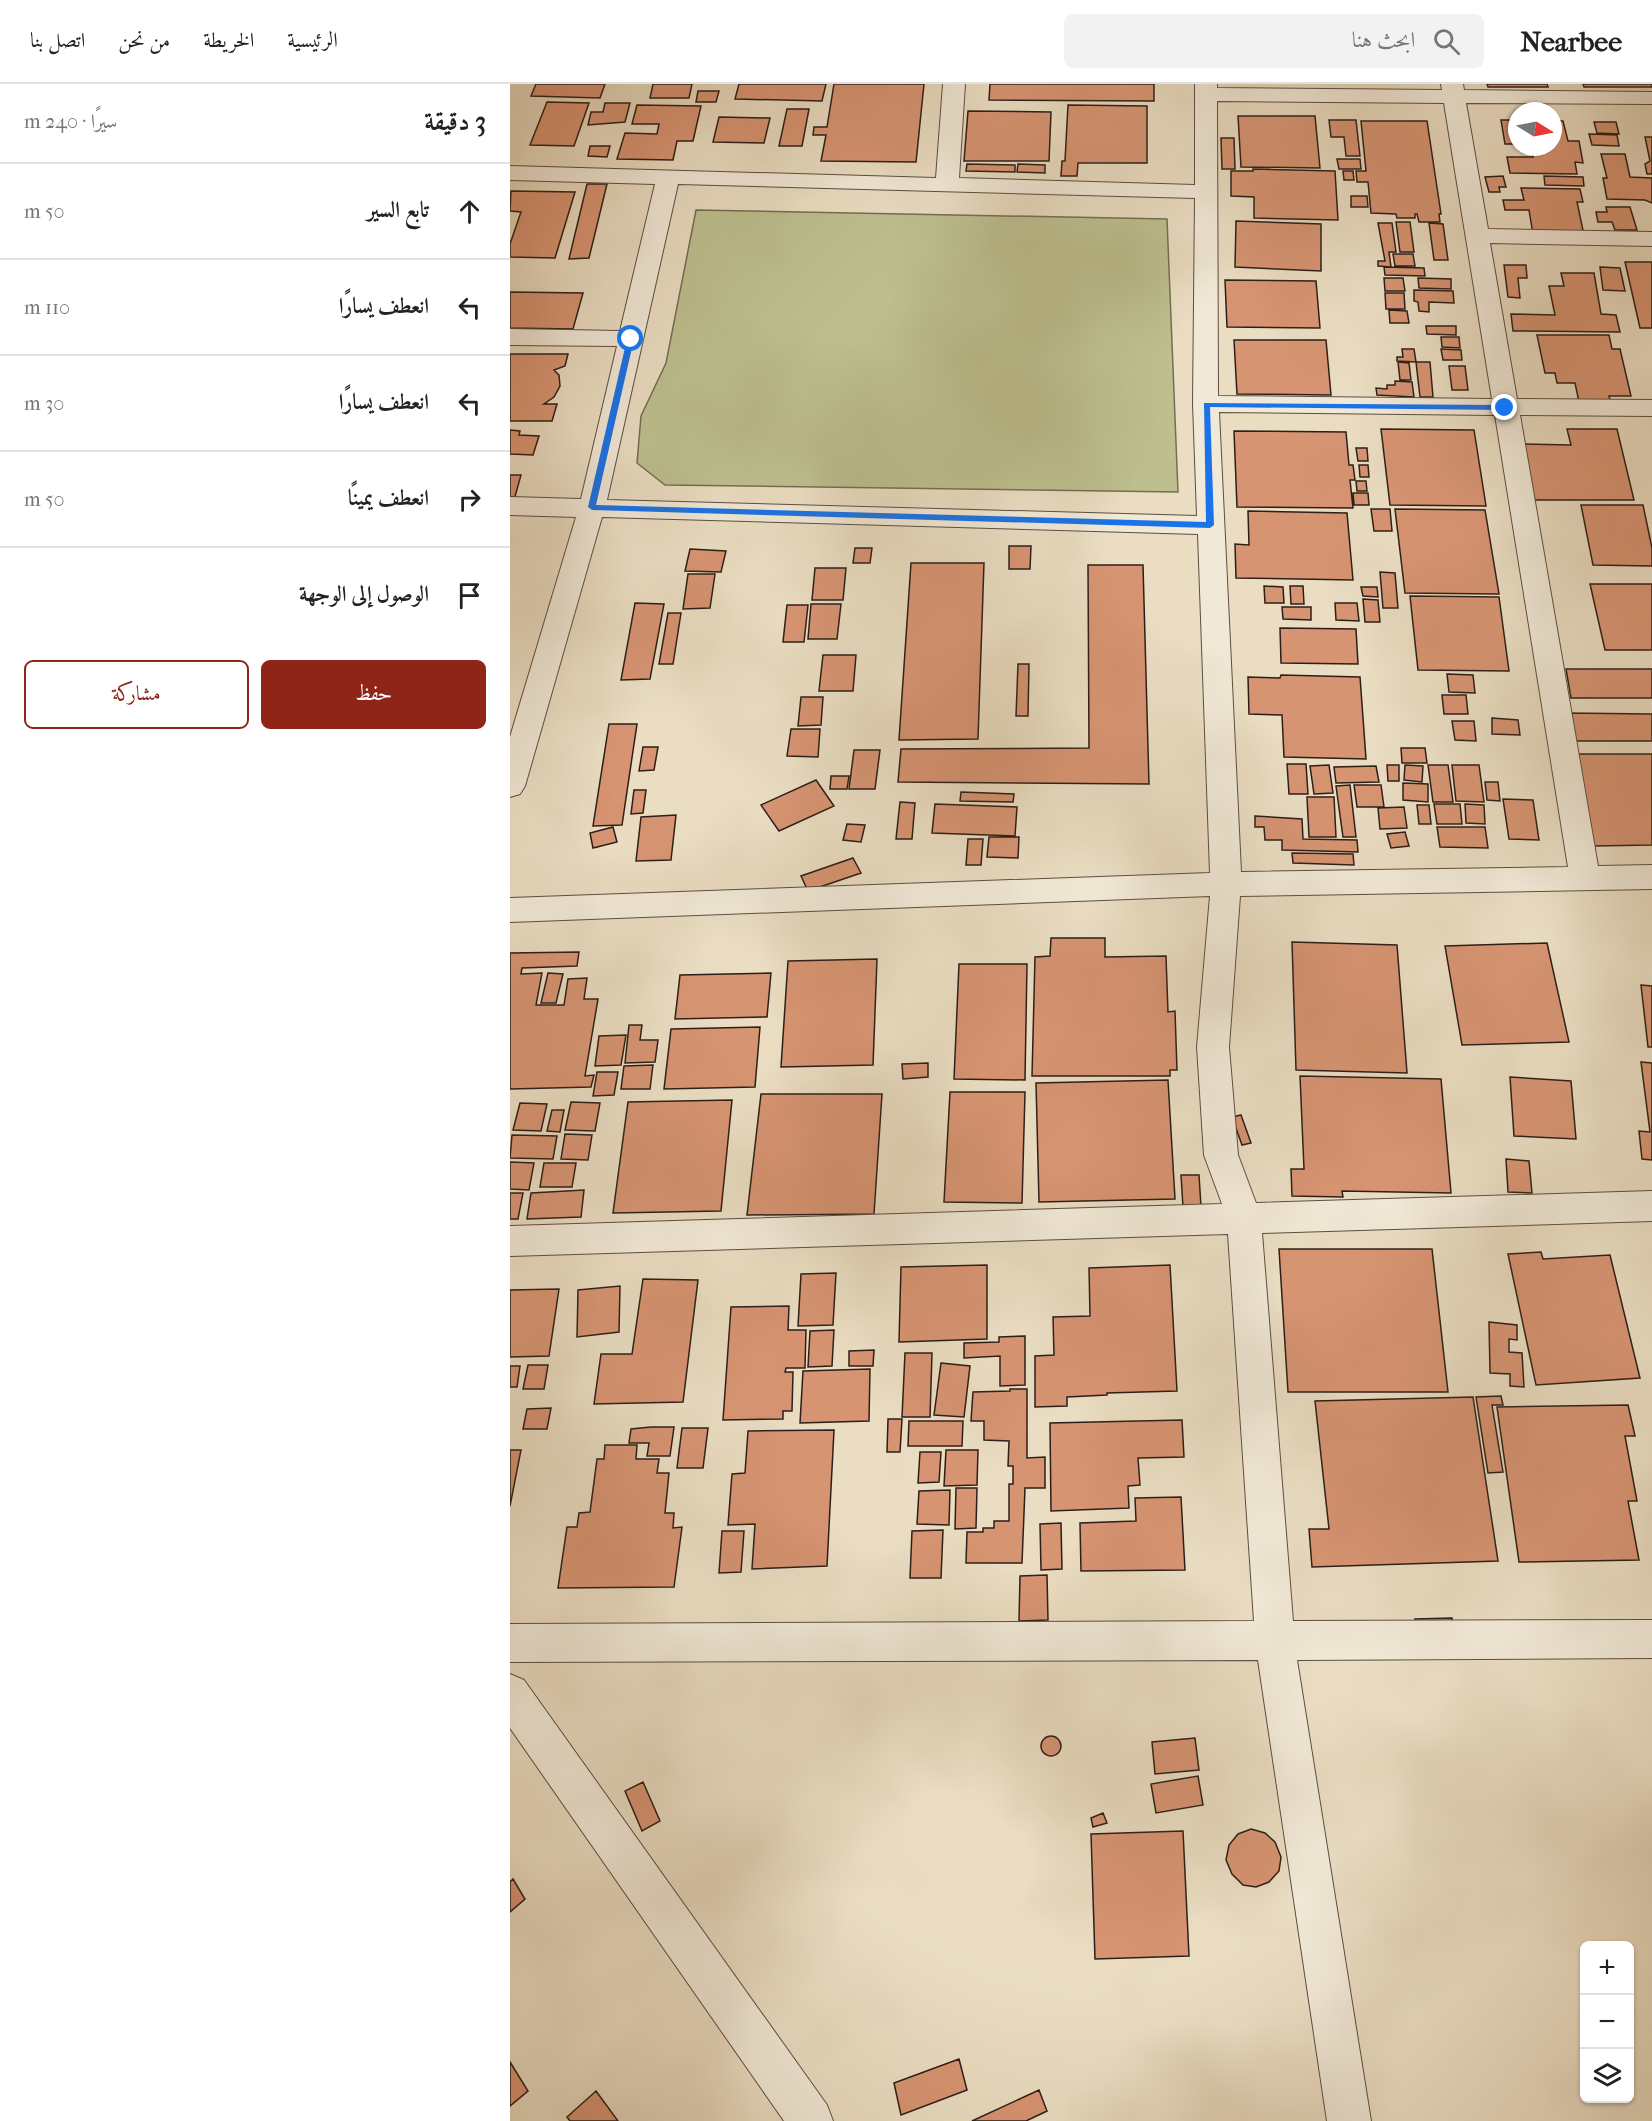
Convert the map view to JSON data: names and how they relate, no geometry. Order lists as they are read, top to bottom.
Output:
{
  "north": "right",
  "page": {
    "header": "Nearbee",
    "search": "ابحث هنا",
    "nav": [
      "الرئيسية",
      "الخريطة",
      "من نحن",
      "اتصل بنا"
    ],
    "heading": ["3 دقيقة", "سيرًا · 240 m"],
    "list": [
      ["تابع السير", "50 m"],
      ["انعطف يسارًا", "110 m"],
      ["انعطف يسارًا", "30 m"],
      ["انعطف يمينًا", "50 m"],
      "الوصول إلى الوجهة"
    ],
    "buttons": ["حفظ", "مشاركة"],
    "map_buttons": ["+", "−"]
  }
}
